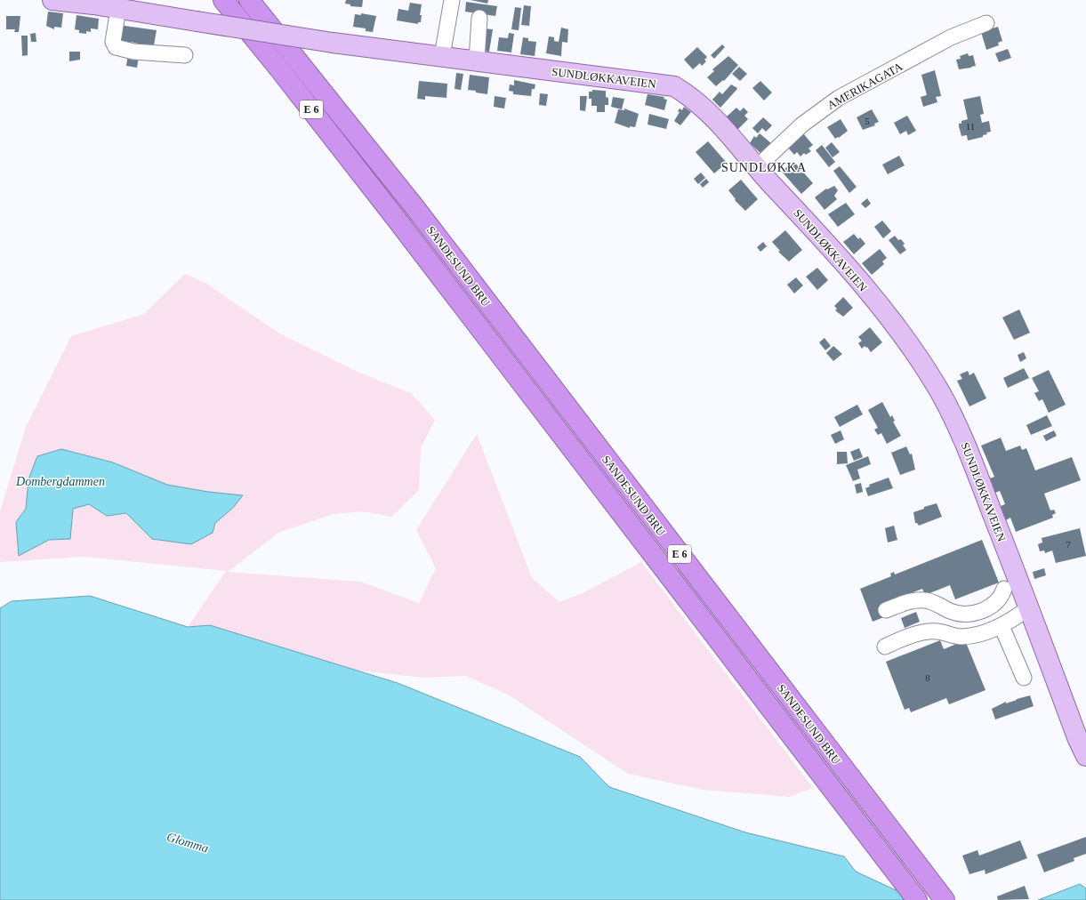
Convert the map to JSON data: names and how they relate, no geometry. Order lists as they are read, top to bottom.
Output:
{
  "streets": {
    "highway": ["E 6", "SANDESUND BRU"],
    "main road": ["SUNDLØKKAVEIEN"],
    "street": ["AMERIKAGATA"]
  },
  "crossings": [
    ["SUNDLØKKAVEIEN", "AMERIKAGATA"]
  ],
  "districts": ["SUNDLØKKA"],
  "water": ["Dombergdammen", "Glomma"],
  "house_numbers": [
    "5",
    "11",
    "7",
    "8"
  ]
}
